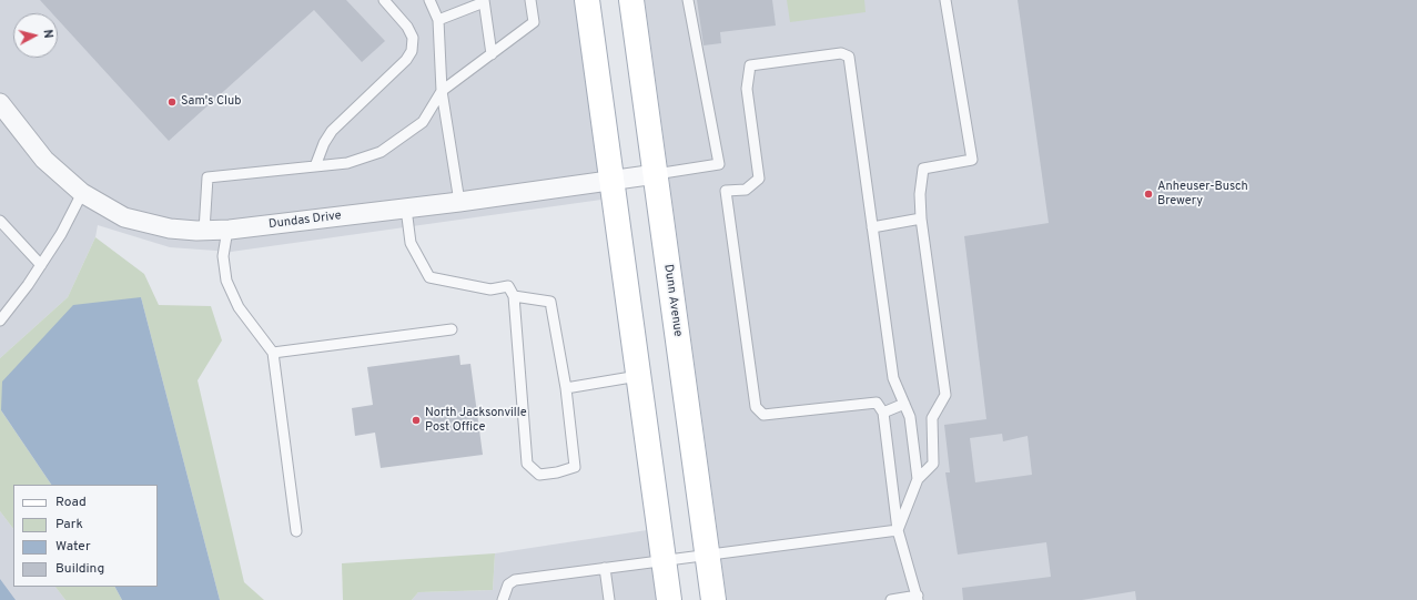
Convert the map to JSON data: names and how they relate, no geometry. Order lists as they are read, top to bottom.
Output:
{
  "streets": {
    "main road": ["Dunn Avenue"],
    "street": ["Dundas Drive"]
  },
  "crossings": [
    ["Dundas Drive", "Dunn Avenue"]
  ],
  "places": ["Sam's Club", "Anheuser-Busch Brewery", "North Jacksonville Post Office"],
  "legend": [
    "Road",
    "Park",
    "Water",
    "Building"
  ],
  "north": "right"
}
